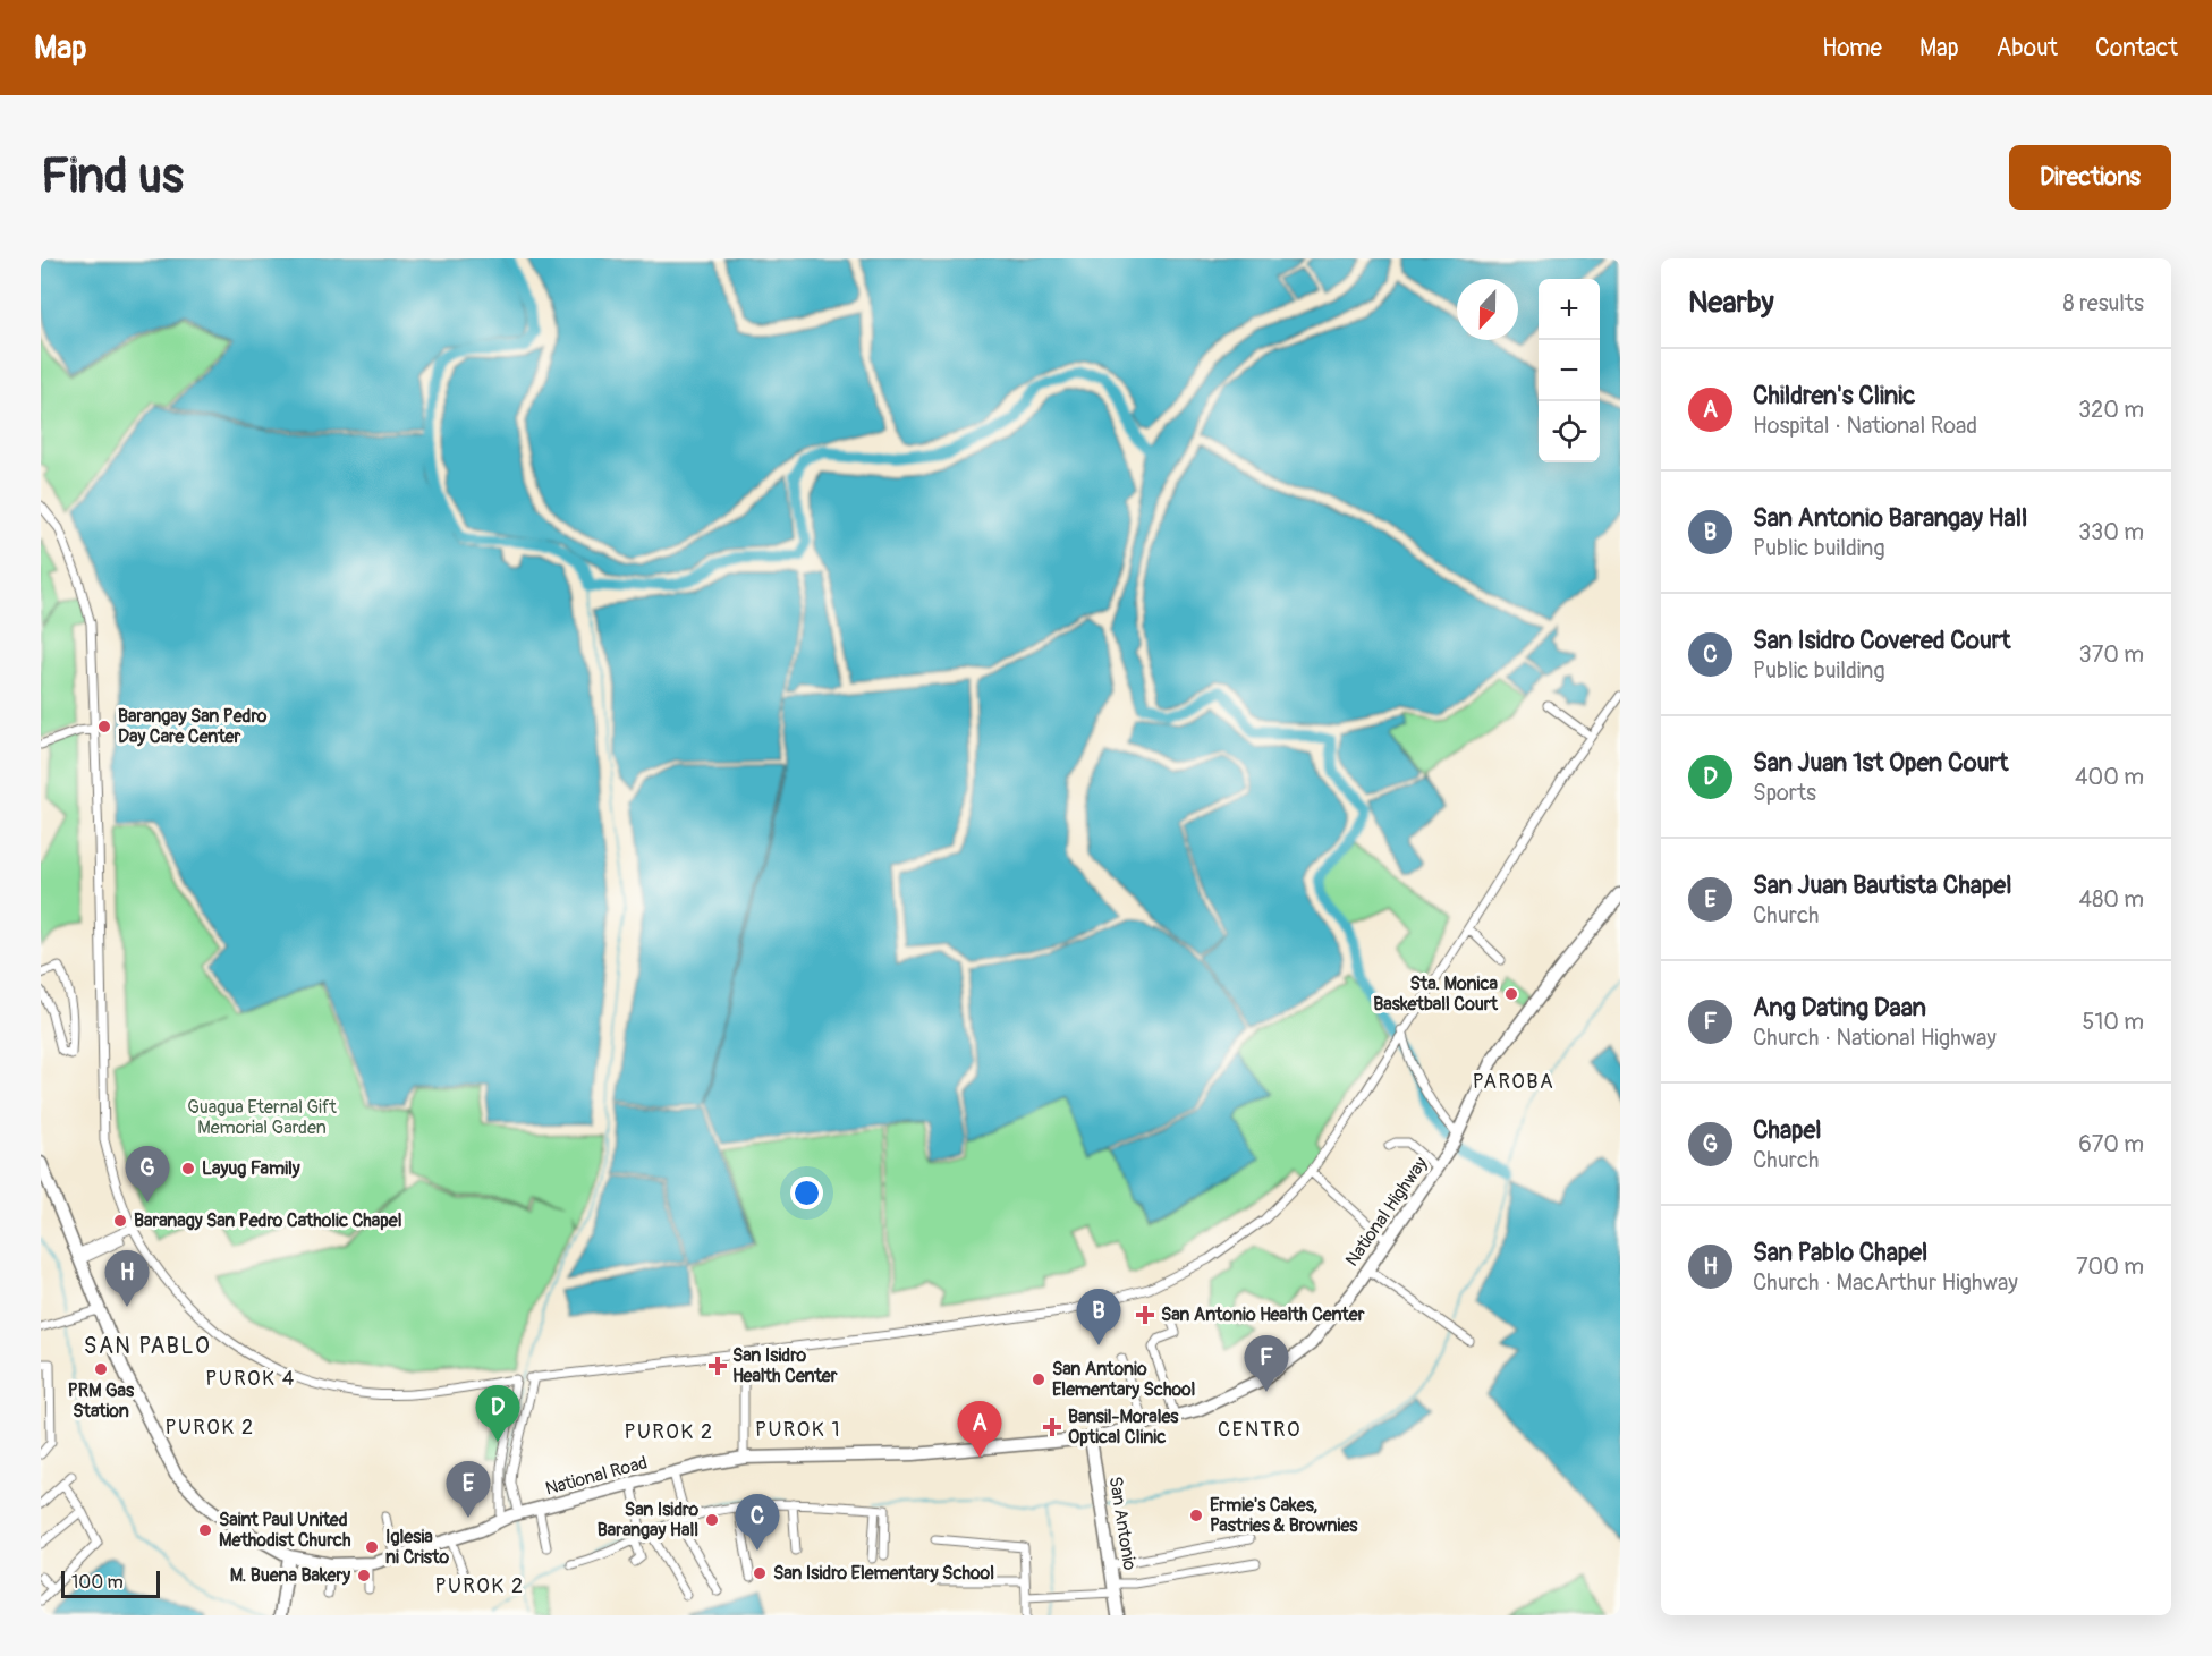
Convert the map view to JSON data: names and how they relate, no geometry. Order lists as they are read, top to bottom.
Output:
{
  "streets": {
    "main road": ["National Highway", "National Road", "San Antonio"]
  },
  "crossings": [
    ["National Highway", "National Road"],
    ["National Highway", "San Antonio"],
    ["National Road", "San Antonio"]
  ],
  "districts": [
    "PAROBA",
    "SAN PABLO",
    "PUROK 4",
    "PUROK 2",
    "PUROK 1",
    "CENTRO",
    "PUROK 2",
    "PUROK 2"
  ],
  "parks": ["Guagua Eternal Gift Memorial Garden"],
  "places": {
    "other": [
      "Barangay San Pedro Day Care Center",
      "Sta. Monica Basketball Court",
      "Layug Family",
      "Baranagy San Pedro Catholic Chapel",
      "PRM Gas Station",
      "San Antonio Elementary School",
      "Ermie's Cakes, Pastries & Brownies",
      "San Isidro Barangay Hall",
      "Saint Paul United Methodist Church",
      "Iglesia ni Cristo",
      "San Isidro Elementary School",
      "M. Buena Bakery"
    ],
    "health": ["San Antonio Health Center", "San Isidro Health Center", "Bansil-Morales Optical Clinic"]
  },
  "scale_bar": "100 m",
  "north": "bottom",
  "page": {
    "header": "Map",
    "nav": [
      "Home",
      "Map",
      "About",
      "Contact"
    ],
    "buttons": "Directions",
    "title": "Find us",
    "heading": ["Nearby", "8 results"],
    "map_buttons": ["+", "−"],
    "list": [
      {
        "mark": "A",
        "name": "Children's Clinic",
        "note": "Hospital · National Road",
        "value": "320 m"
      },
      {
        "mark": "B",
        "name": "San Antonio Barangay Hall",
        "note": "Public building",
        "value": "330 m"
      },
      {
        "mark": "C",
        "name": "San Isidro Covered Court",
        "note": "Public building",
        "value": "370 m"
      },
      {
        "mark": "D",
        "name": "San Juan 1st Open Court",
        "note": "Sports",
        "value": "400 m"
      },
      {
        "mark": "E",
        "name": "San Juan Bautista Chapel",
        "note": "Church",
        "value": "480 m"
      },
      {
        "mark": "F",
        "name": "Ang Dating Daan",
        "note": "Church · National Highway",
        "value": "510 m"
      },
      {
        "mark": "G",
        "name": "Chapel",
        "note": "Church",
        "value": "670 m"
      },
      {
        "mark": "H",
        "name": "San Pablo Chapel",
        "note": "Church · MacArthur Highway",
        "value": "700 m"
      }
    ],
    "pins": [
      "G",
      "H",
      "B",
      "F",
      "D",
      "A",
      "E",
      "C"
    ],
    "scale": "100 m"
  }
}
